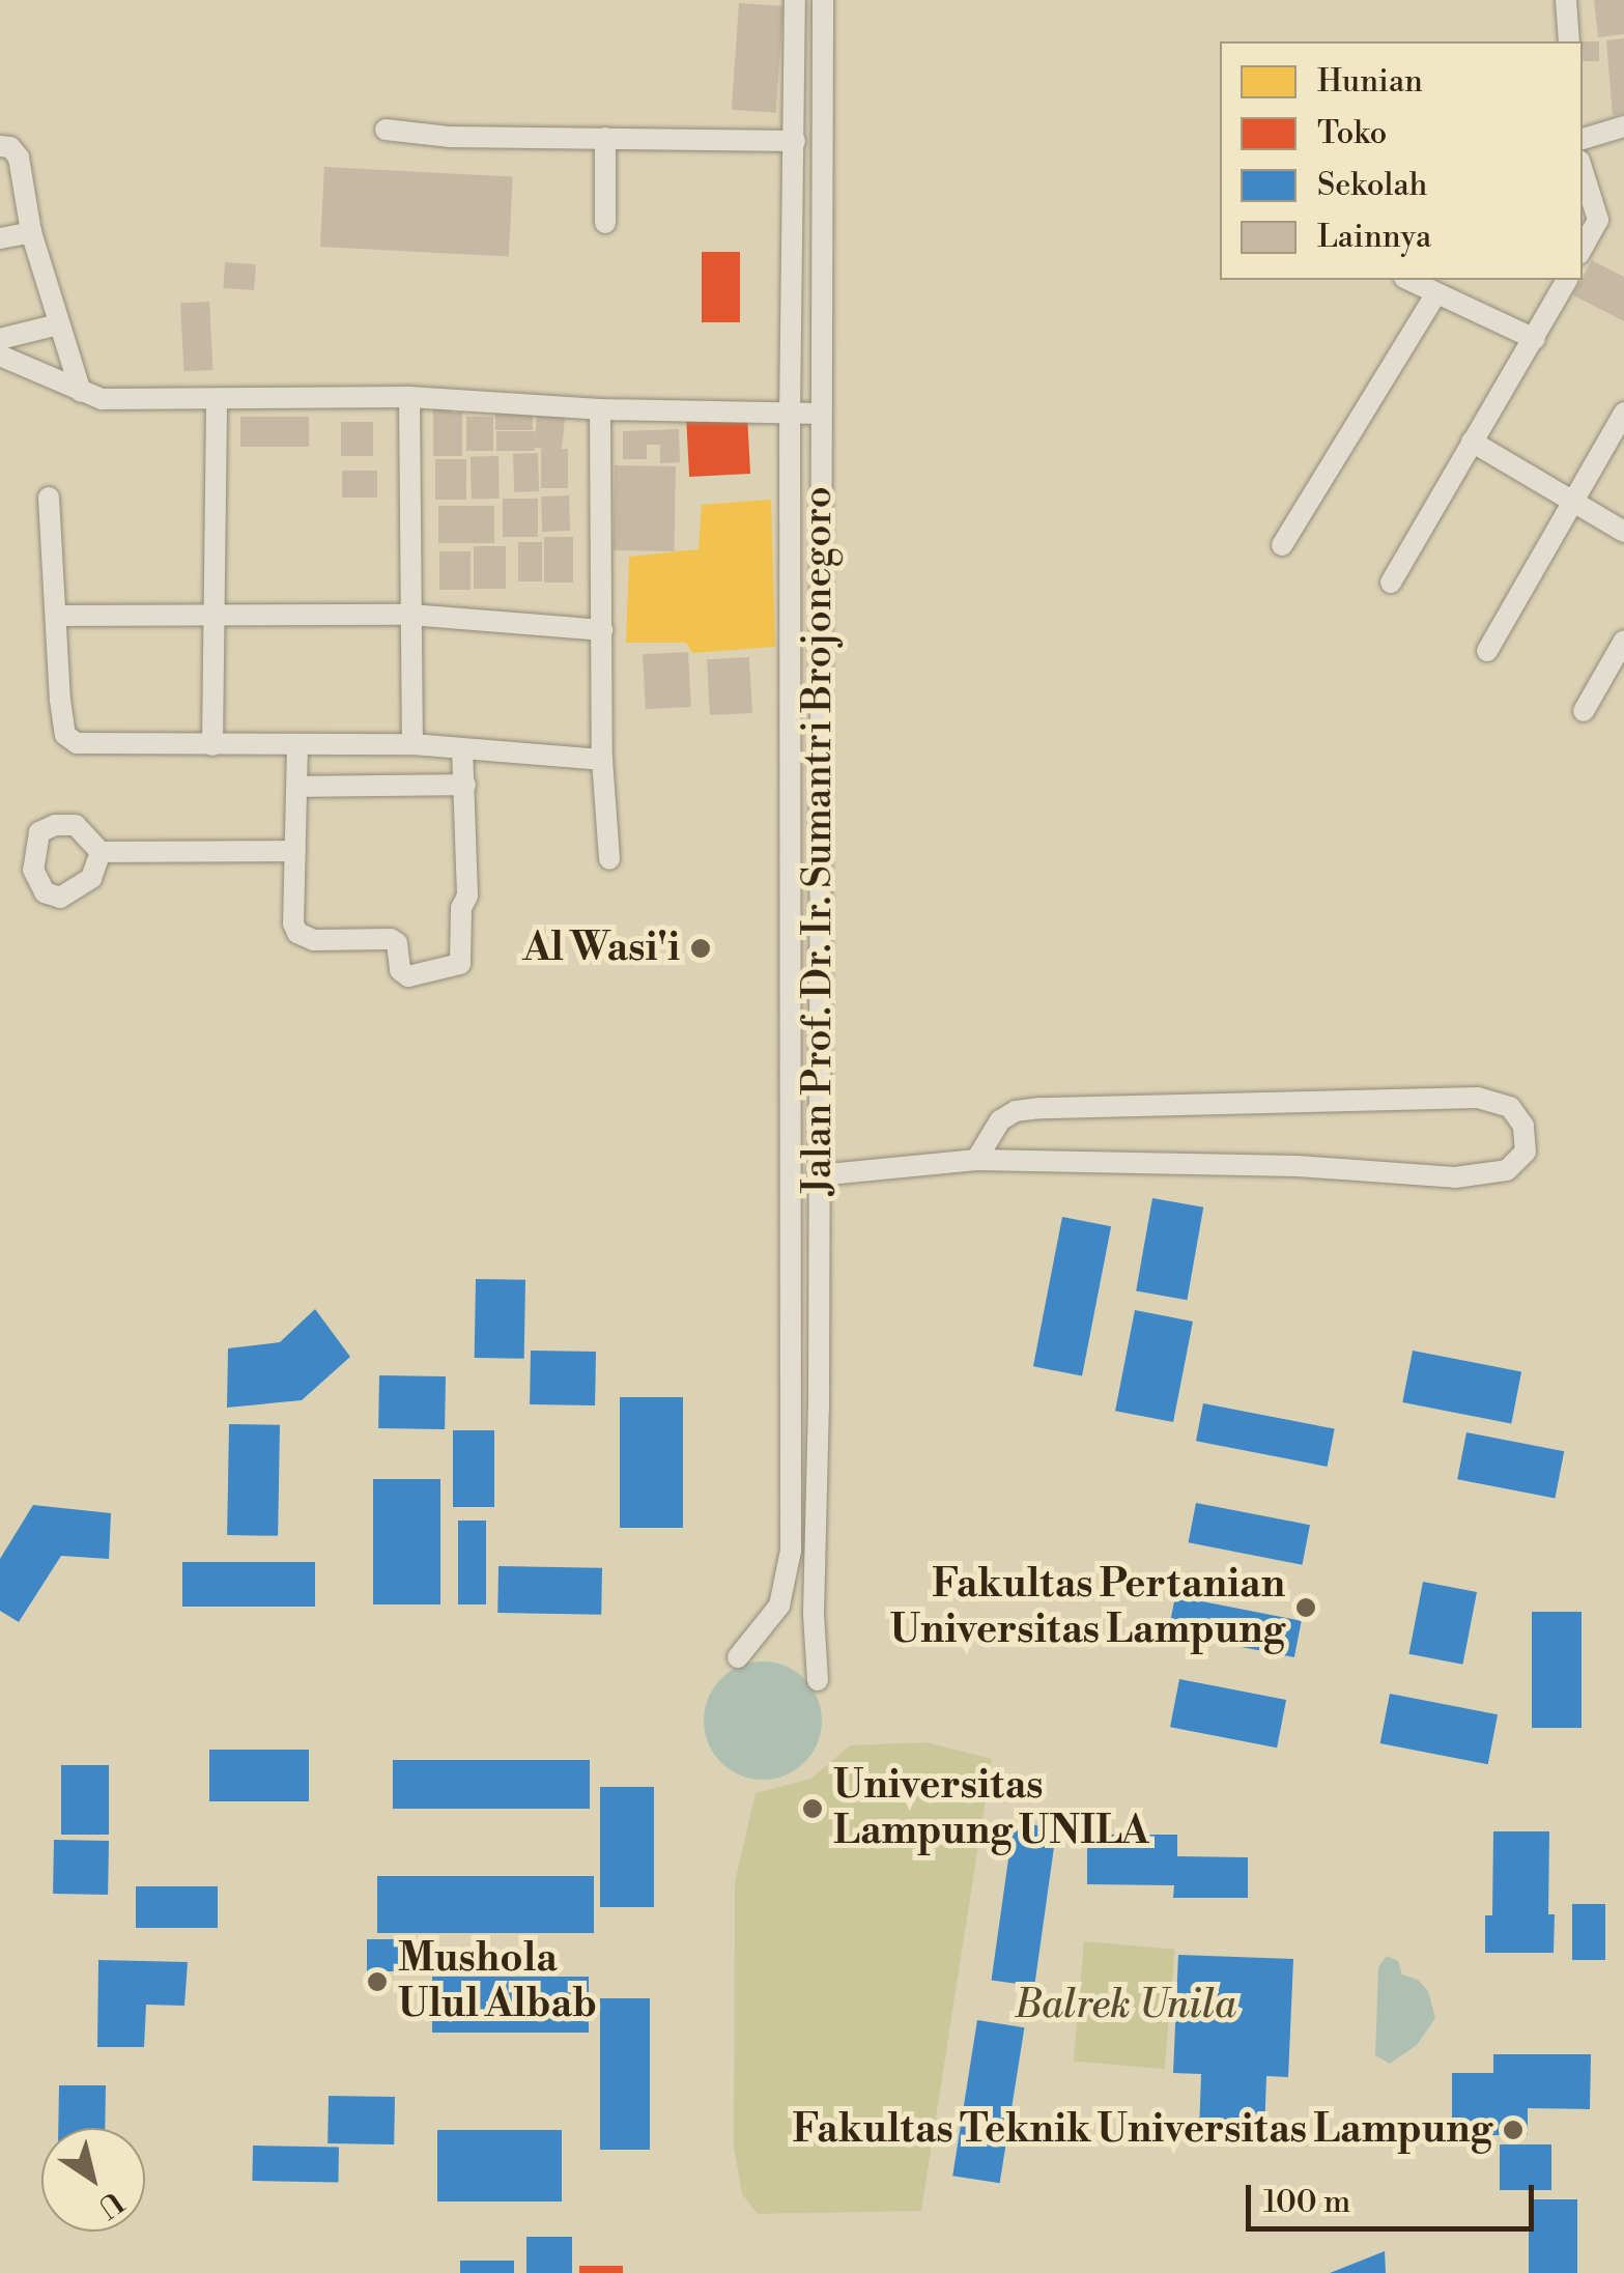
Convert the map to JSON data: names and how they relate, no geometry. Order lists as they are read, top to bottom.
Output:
{
  "streets": {
    "street": ["Jalan Prof. Dr. Ir. Sumantri Brojonegoro"]
  },
  "parks": ["Balrek Unila"],
  "places": [
    "Al Wasi'i",
    "Fakultas Pertanian Universitas Lampung",
    "Universitas Lampung UNILA",
    "Mushola Ulul Albab",
    "Fakultas Teknik Universitas Lampung"
  ],
  "legend": [
    "Hunian",
    "Toko",
    "Sekolah",
    "Lainnya"
  ],
  "scale_bar": "100 m",
  "north": "bottom right"
}
